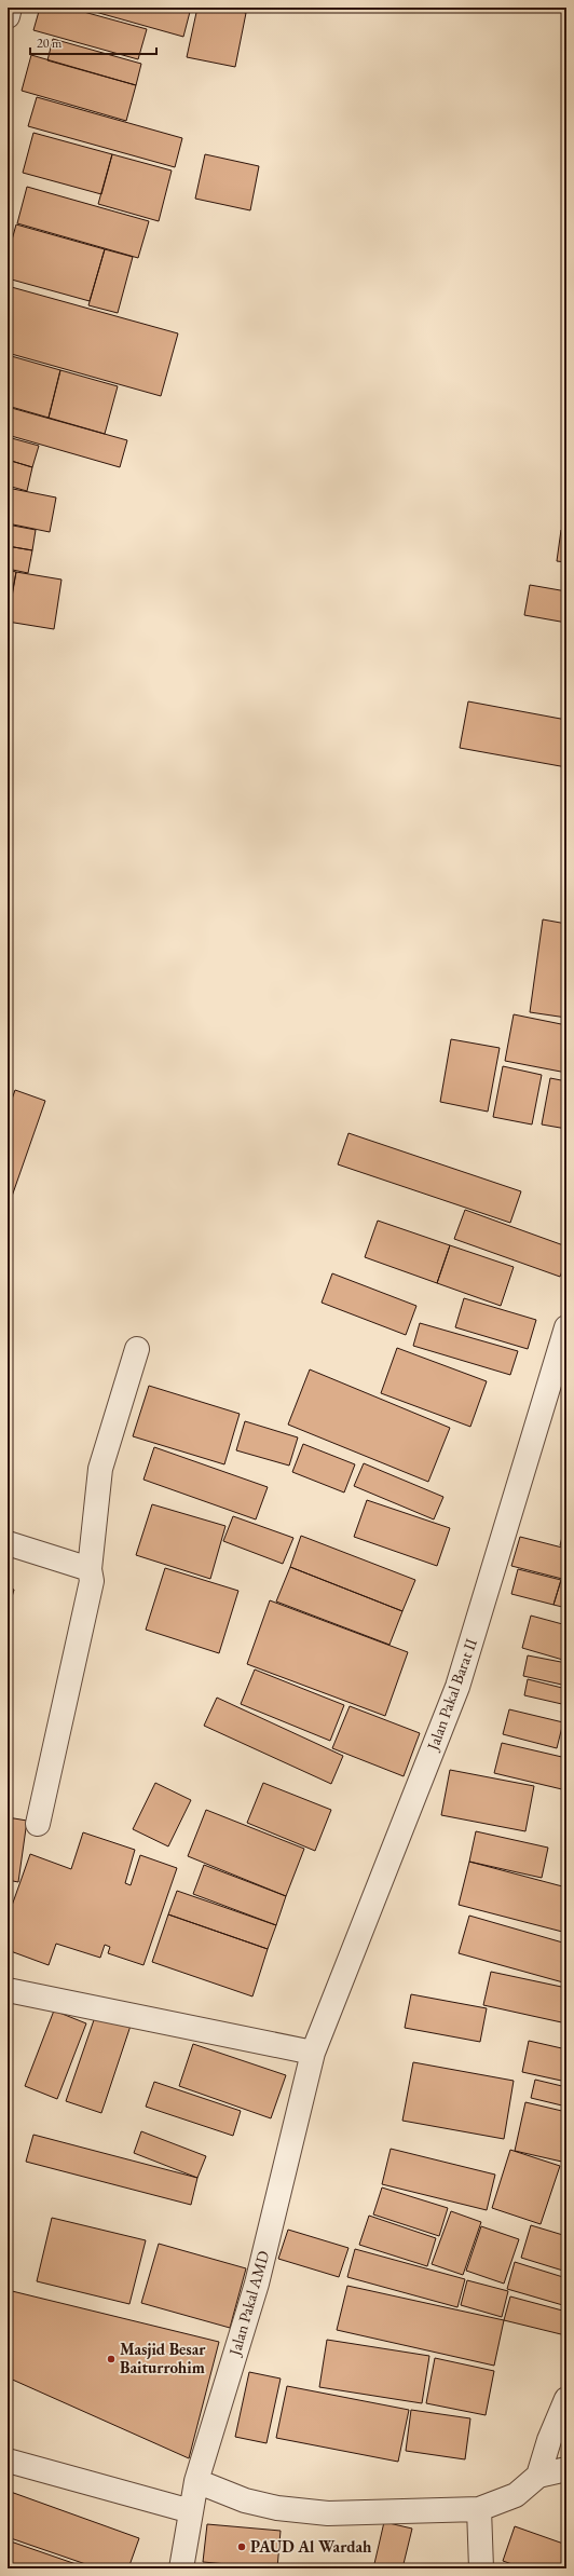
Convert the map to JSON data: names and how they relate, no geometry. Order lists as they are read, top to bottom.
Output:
{
  "streets": {
    "street": ["Jalan Pakal Barat II", "Jalan Pakal AMD"]
  },
  "crossings": [
    ["Jalan Pakal Barat II", "Jalan Pakal AMD"]
  ],
  "places": ["Masjid Besar Baiturrohim", "PAUD Al Wardah"],
  "scale_bar": "20 m"
}
